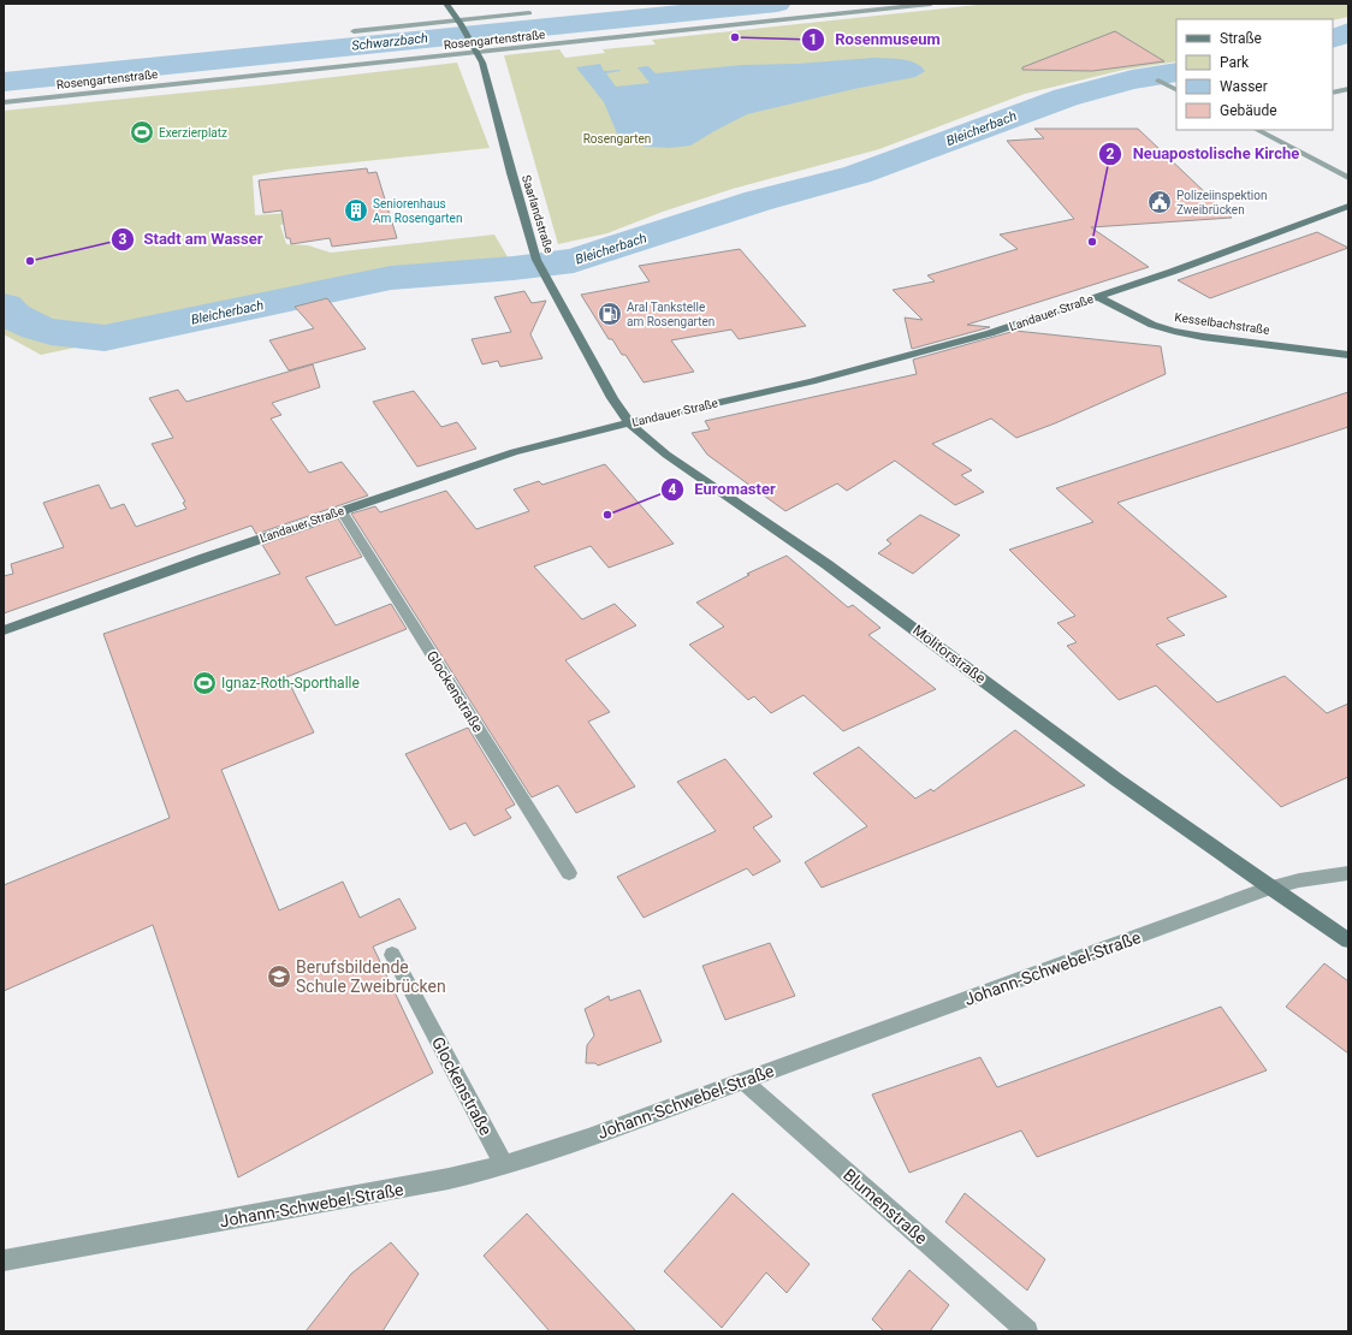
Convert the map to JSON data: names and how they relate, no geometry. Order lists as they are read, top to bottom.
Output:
{
  "streets": {
    "main road": [
      "Saarlandstraße",
      "Landauer Straße",
      "Kesselbachstraße",
      "Molitorstraße"
    ],
    "street": [
      "Rosengartenstraße",
      "Glockenstraße",
      "Johann-Schwebel-Straße",
      "Blumenstraße"
    ]
  },
  "crossings": [
    ["Rosengartenstraße", "Saarlandstraße"],
    ["Saarlandstraße", "Landauer Straße"],
    ["Saarlandstraße", "Molitorstraße"],
    ["Landauer Straße", "Kesselbachstraße"],
    ["Landauer Straße", "Molitorstraße"],
    ["Landauer Straße", "Glockenstraße"],
    ["Molitorstraße", "Johann-Schwebel-Straße"],
    ["Glockenstraße", "Johann-Schwebel-Straße"],
    ["Johann-Schwebel-Straße", "Blumenstraße"]
  ],
  "water": ["Schwarzbach", "Bleicherbach"],
  "parks": ["Rosengarten"],
  "places": {
    "other": [
      "Rosenmuseum",
      "Neuapostolische Kirche",
      "Stadt am Wasser",
      "Euromaster"
    ],
    "sports": ["Exerzierplatz", "Ignaz-Roth-Sporthalle"],
    "public building": ["Polizeiinspektion Zweibrücken"],
    "building": ["Seniorenhaus Am Rosengarten"],
    "fuel station": ["Aral Tankstelle am Rosengarten"],
    "school or university": ["Berufsbildende Schule Zweibrücken"]
  },
  "legend": [
    "Straße",
    "Park",
    "Wasser",
    "Gebäude"
  ]
}
